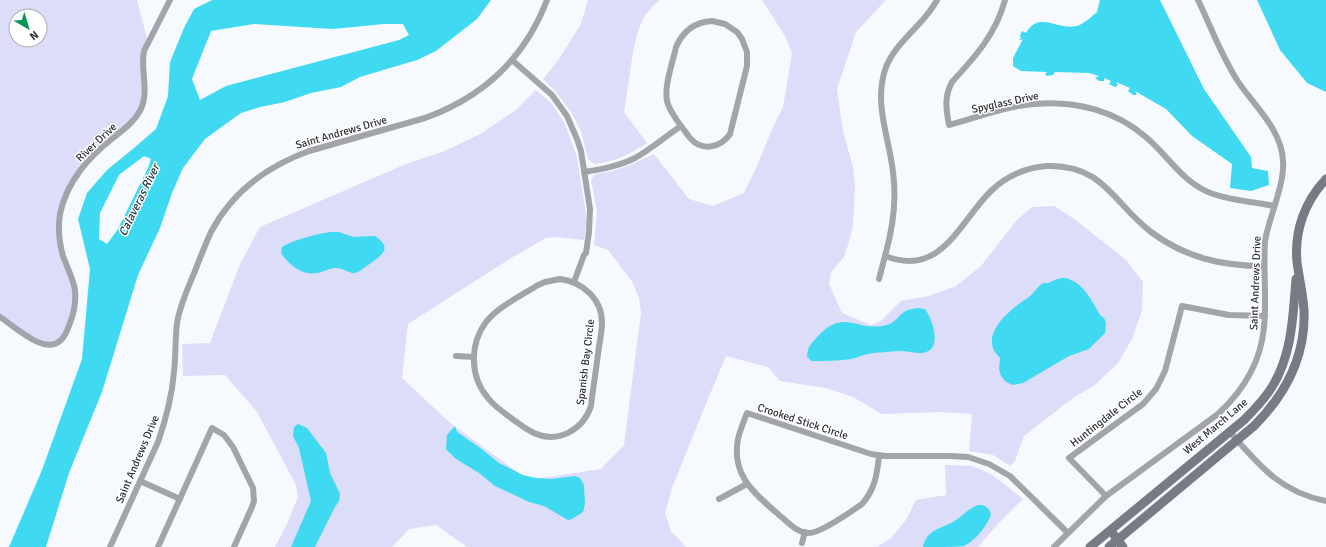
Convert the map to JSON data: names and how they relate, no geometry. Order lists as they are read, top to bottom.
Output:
{
  "streets": {
    "street": [
      "Spyglass Drive",
      "Saint Andrews Drive",
      "River Drive",
      "Spanish Bay Circle",
      "Huntingdale Circle",
      "Crooked Stick Circle",
      "West March Lane"
    ]
  },
  "crossings": [
    ["Spyglass Drive", "Saint Andrews Drive"],
    ["Saint Andrews Drive", "Huntingdale Circle"],
    ["Saint Andrews Drive", "Crooked Stick Circle"]
  ],
  "water": ["Calaveras River"],
  "north": "bottom right"
}
